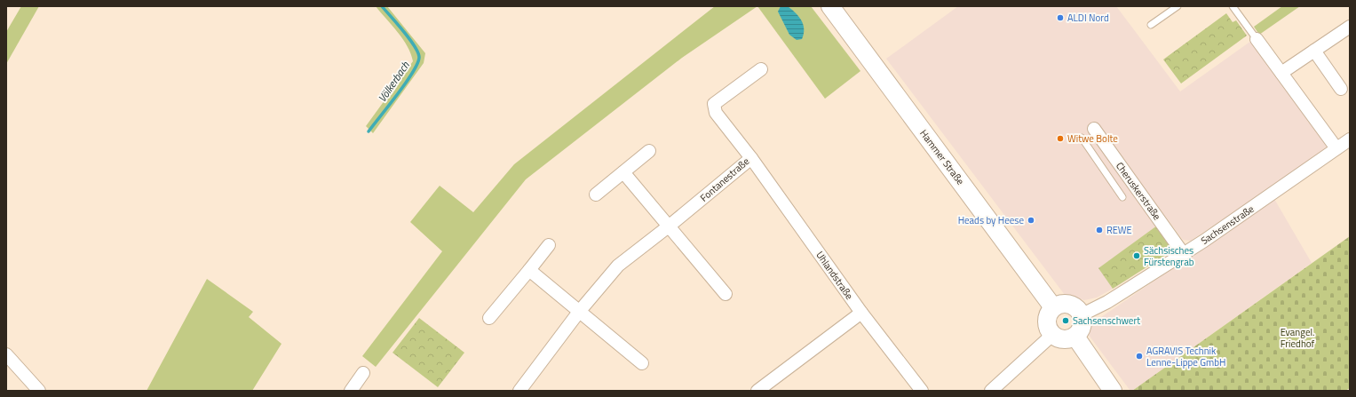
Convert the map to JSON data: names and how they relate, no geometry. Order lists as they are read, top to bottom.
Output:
{
  "streets": {
    "main road": ["Hammer Straße"],
    "street": [
      "Fontanestraße",
      "Cheruskerstraße",
      "Sachsenstraße",
      "Uhlandstraße"
    ]
  },
  "crossings": [
    ["Hammer Straße", "Sachsenstraße"],
    ["Fontanestraße", "Uhlandstraße"],
    ["Cheruskerstraße", "Sachsenstraße"]
  ],
  "water": ["Völkerbach"],
  "parks": ["Evangel. Friedhof"],
  "places": [
    "ALDI Nord",
    "Witwe Bolte",
    "Heads by Heese",
    "REWE",
    "Sächsisches Fürstengrab",
    "Sachsenschwert",
    "AGRAVIS Technik Lenne-Lippe GmbH"
  ]
}
